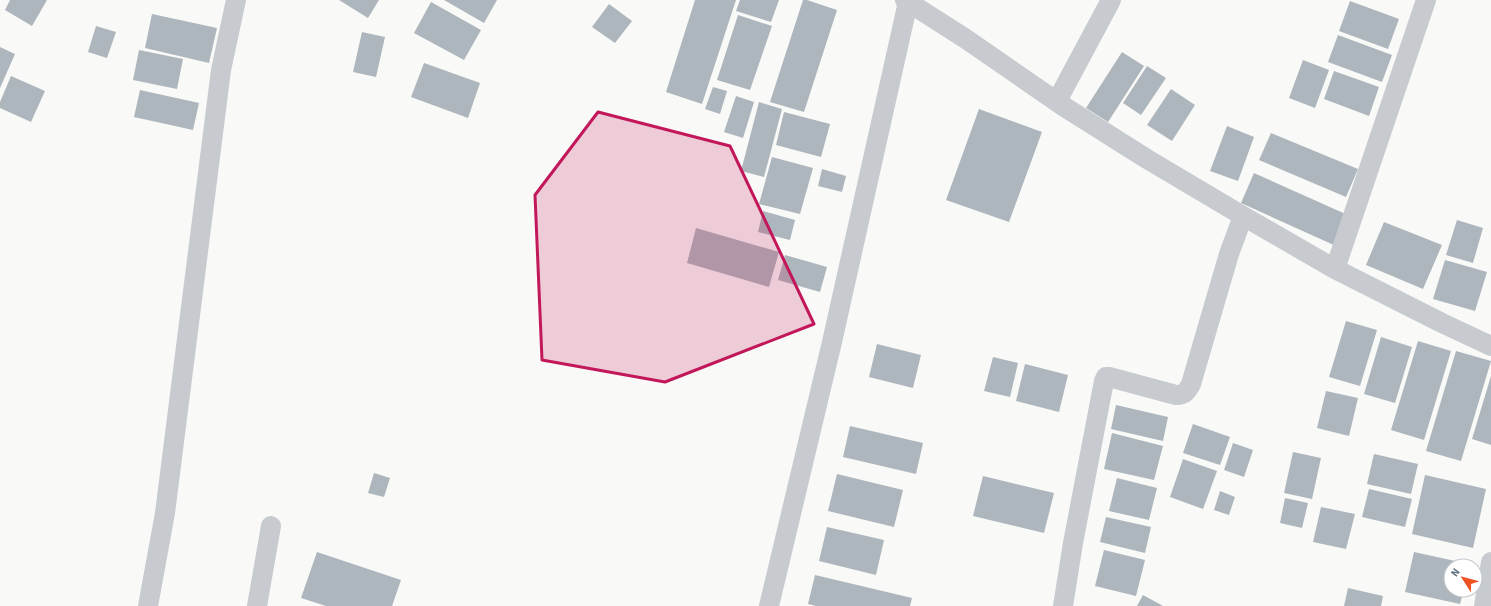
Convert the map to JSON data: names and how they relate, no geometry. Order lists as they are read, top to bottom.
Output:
{
  "north": "top left"
}
